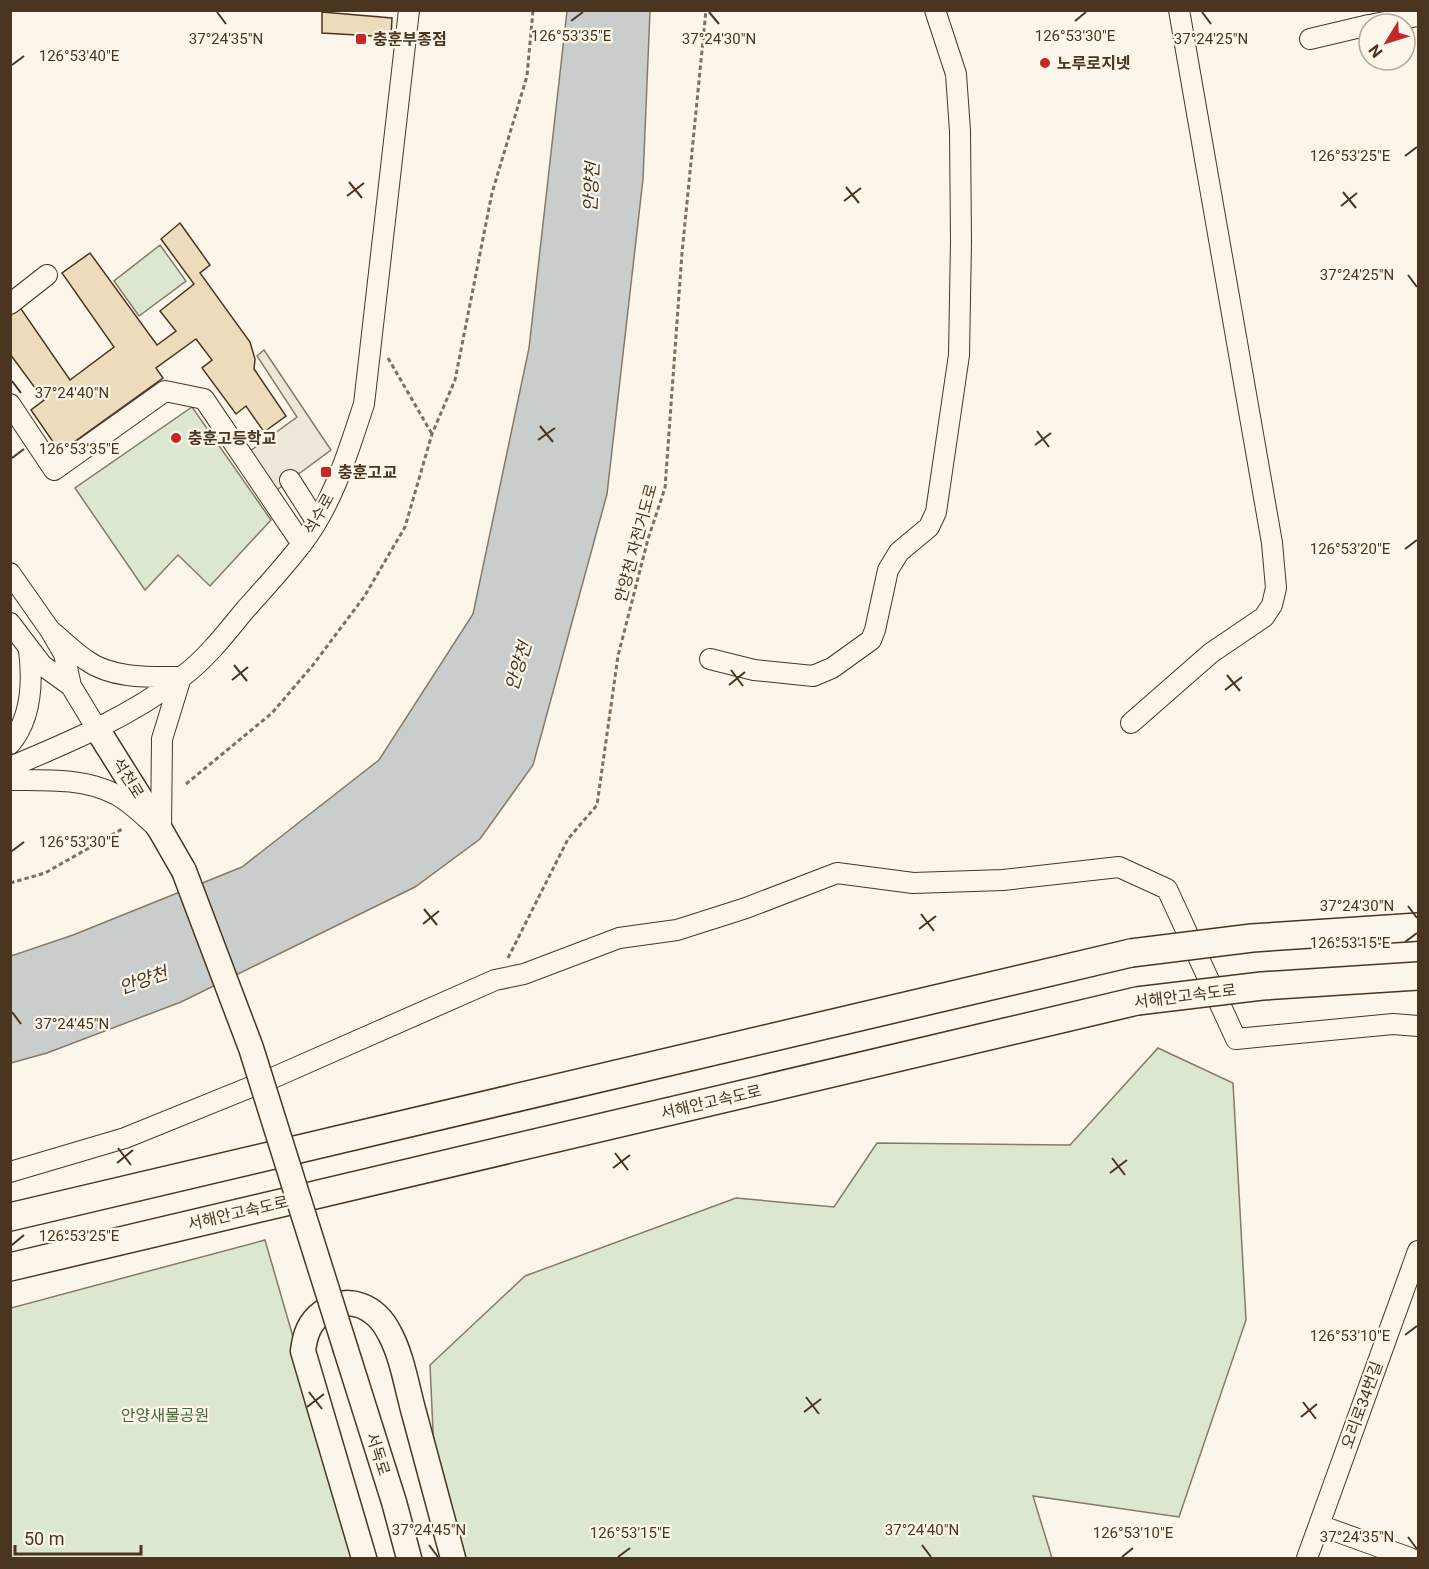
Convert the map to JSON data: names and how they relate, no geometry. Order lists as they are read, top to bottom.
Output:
{
  "streets": {
    "highway": ["서해안고속도로"],
    "main road": ["석천로", "서독로"],
    "street": ["석수로", "오리로34번길"],
    "path": ["안양천 자전거도로"]
  },
  "crossings": [
    ["석수로", "석천로"],
    ["석천로", "서독로"]
  ],
  "water": ["안양천"],
  "parks": ["안양새물공원"],
  "places": {
    "transit": ["충훈부종점", "충훈고교"],
    "other": ["노루로지넷", "충훈고등학교"]
  },
  "scale_bar": "50 m",
  "north": "bottom left",
  "coordinates": [
    "126°53'35\"E",
    "126°53'30\"E",
    "37°24'35\"N",
    "37°24'30\"N",
    "37°24'25\"N",
    "126°53'40\"E",
    "126°53'25\"E",
    "37°24'40\"N",
    "126°53'20\"E",
    "126°53'15\"E",
    "37°24'45\"N",
    "126°53'10\"E"
  ]
}
